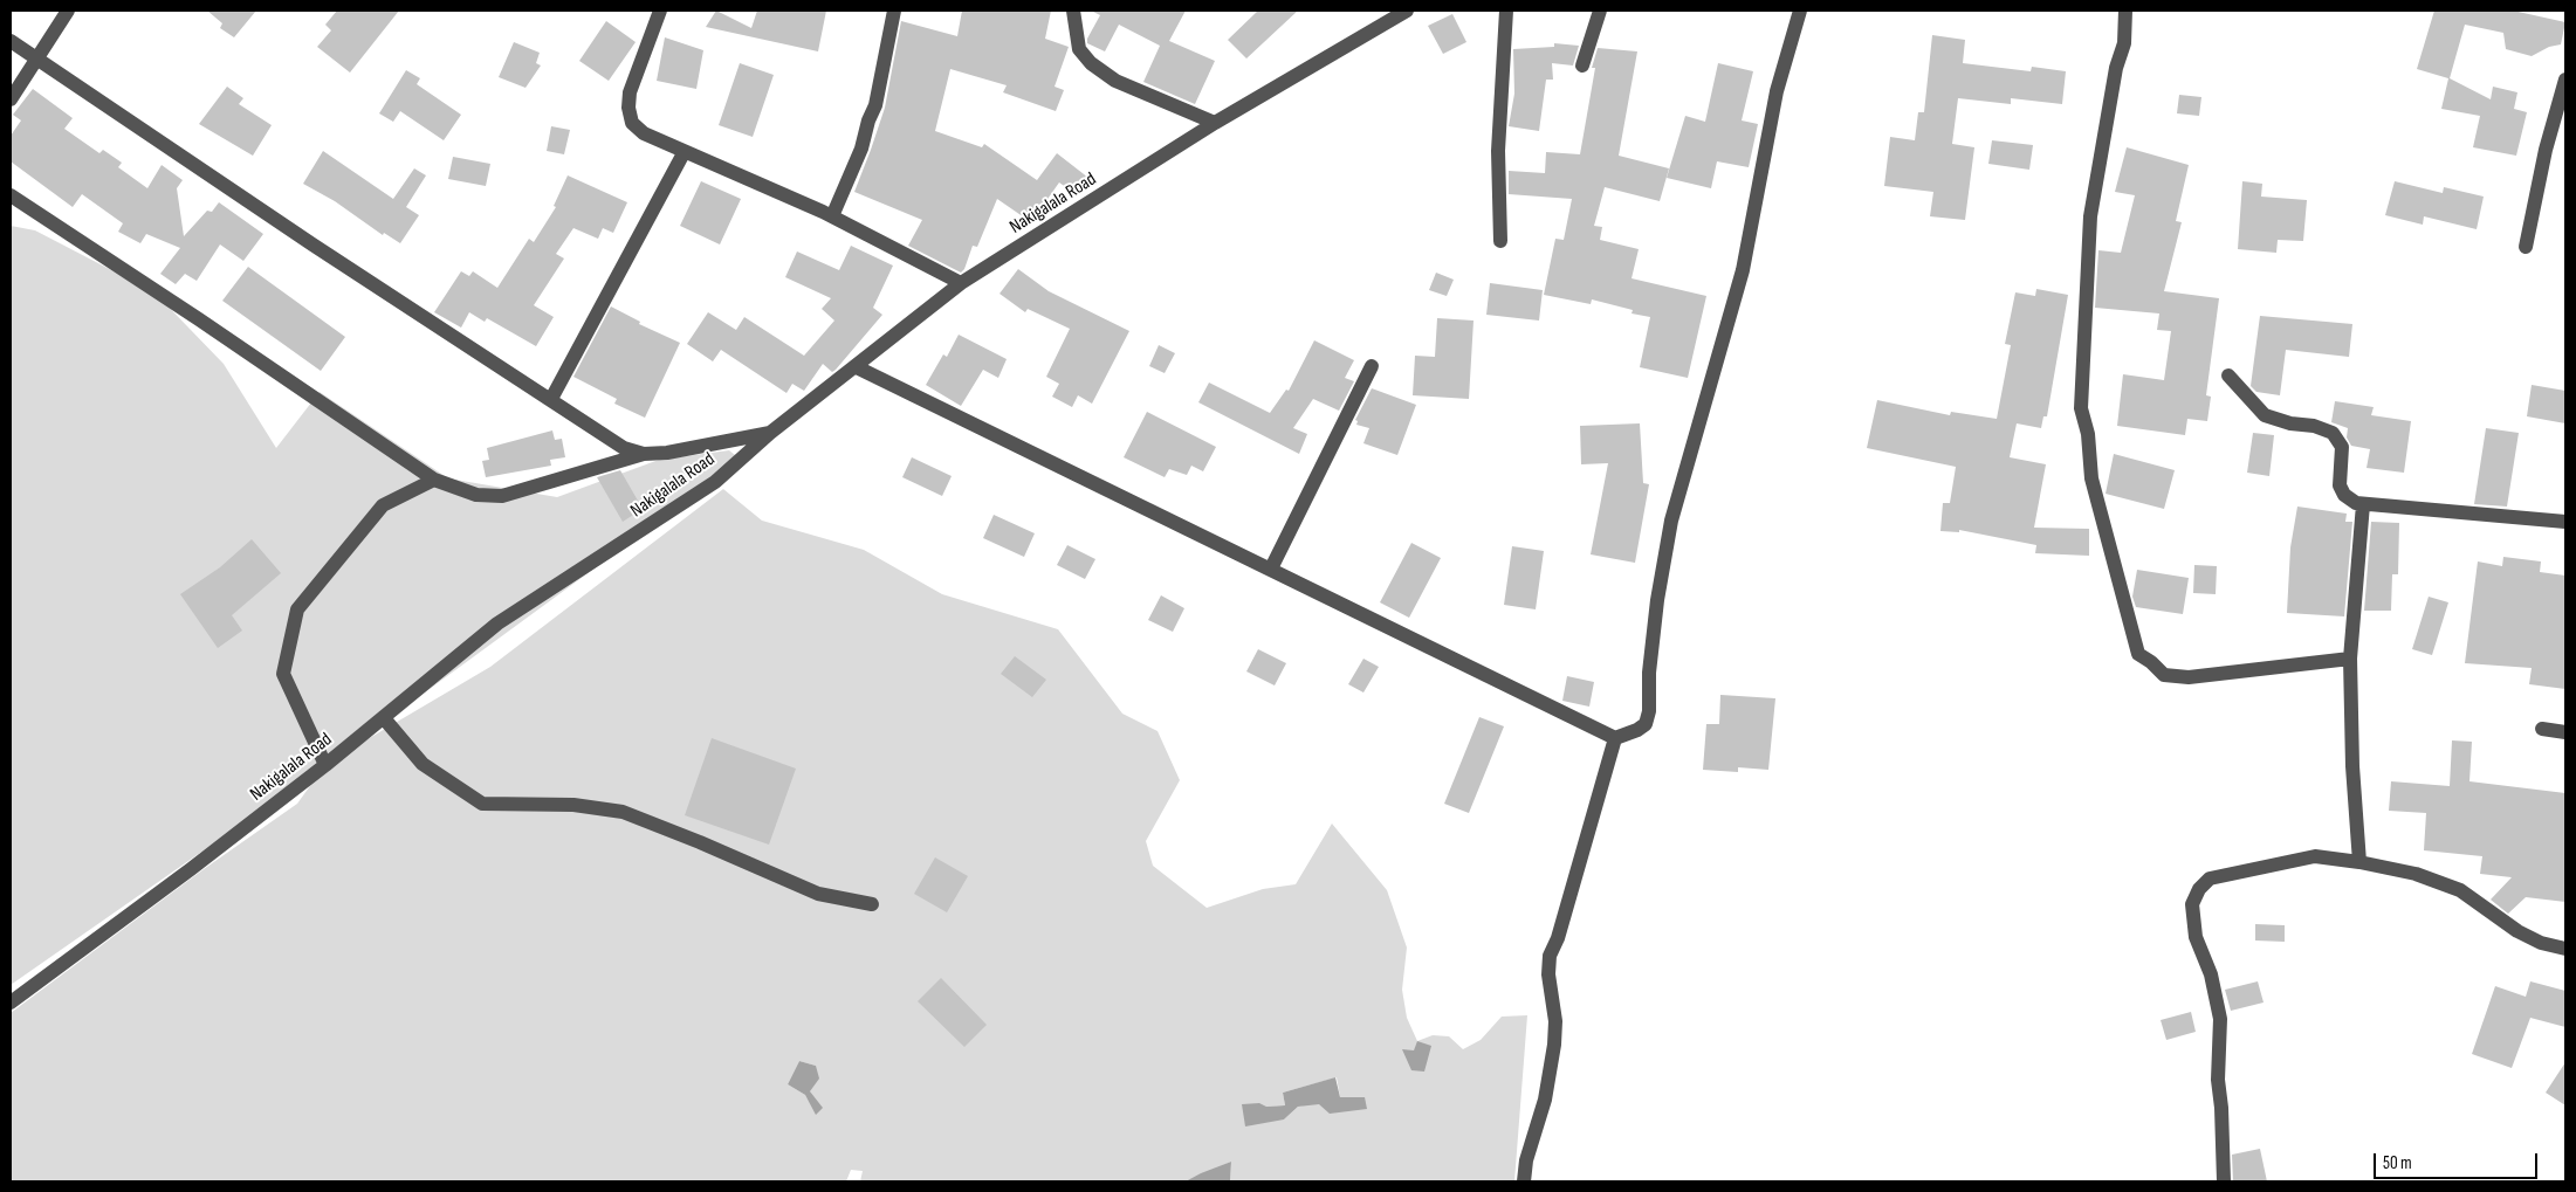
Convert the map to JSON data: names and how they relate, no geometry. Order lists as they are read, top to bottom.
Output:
{
  "streets": {
    "street": ["Nakigalala Road"]
  },
  "scale_bar": "50 m"
}
